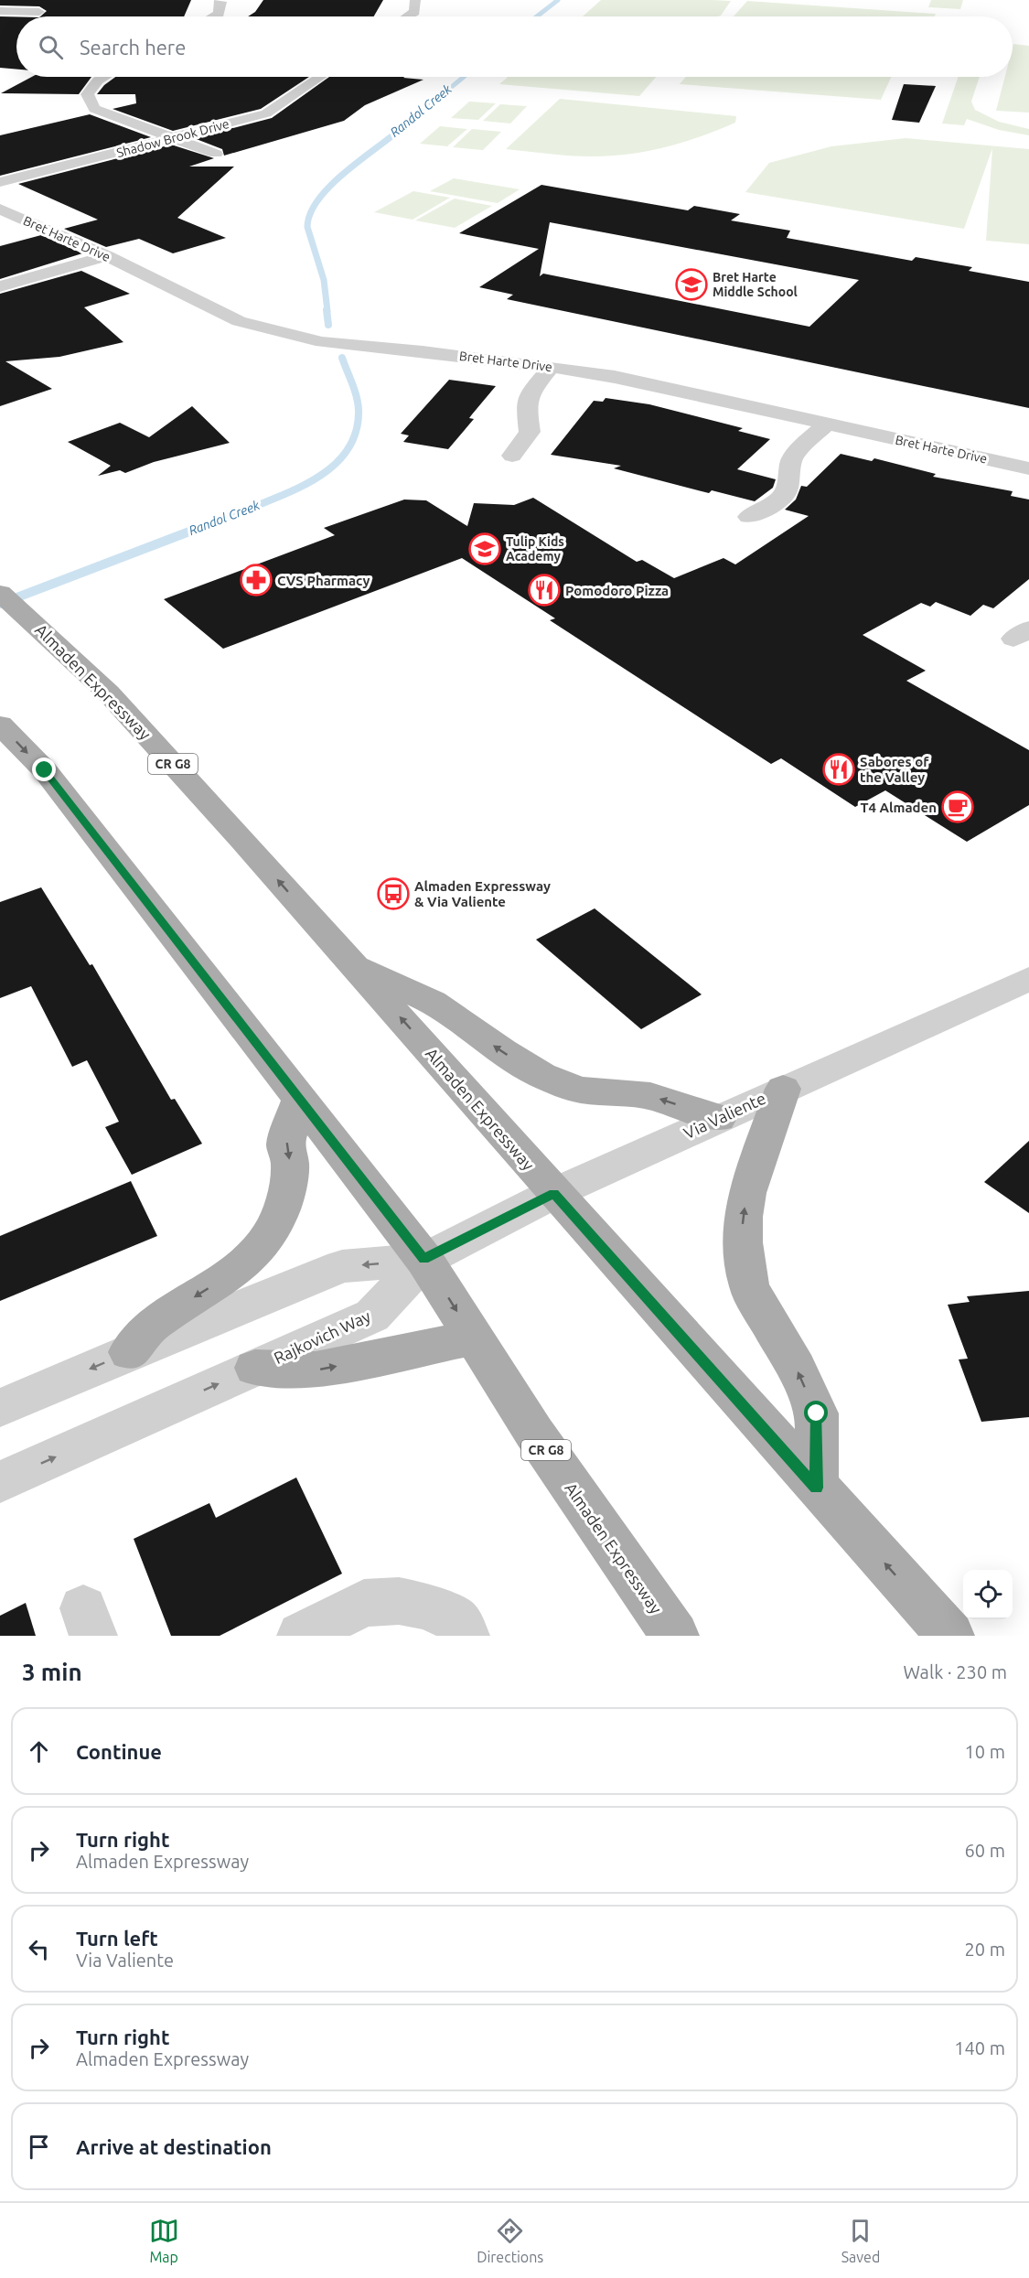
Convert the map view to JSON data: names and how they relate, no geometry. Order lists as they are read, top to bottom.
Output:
{
  "streets": {
    "main road": ["Almaden Expressway", "CR G8"],
    "street": [
      "Shadow Brook Drive",
      "Bret Harte Drive",
      "Via Valiente",
      "Rajkovich Way"
    ]
  },
  "crossings": [
    ["Almaden Expressway", "Via Valiente"],
    ["Almaden Expressway", "Rajkovich Way"],
    ["Via Valiente", "Rajkovich Way"]
  ],
  "water": ["Randol Creek"],
  "places": {
    "school or university": ["Bret Harte Middle School", "Tulip Kids Academy"],
    "pharmacy": ["CVS Pharmacy"],
    "restaurant": ["Pomodoro Pizza", "Sabores of the Valley"],
    "cafe": ["T4 Almaden"],
    "bus stop": ["Almaden Expressway & Via Valiente"]
  },
  "page": {
    "search": "Search here",
    "heading": ["3 min", "Walk · 230 m"],
    "list": [
      ["Continue", "10 m"],
      ["Turn right", "Almaden Expressway", "60 m"],
      ["Turn left", "Via Valiente", "20 m"],
      ["Turn right", "Almaden Expressway", "140 m"],
      "Arrive at destination"
    ],
    "nav": ["Map", "Directions", "Saved"]
  }
}
